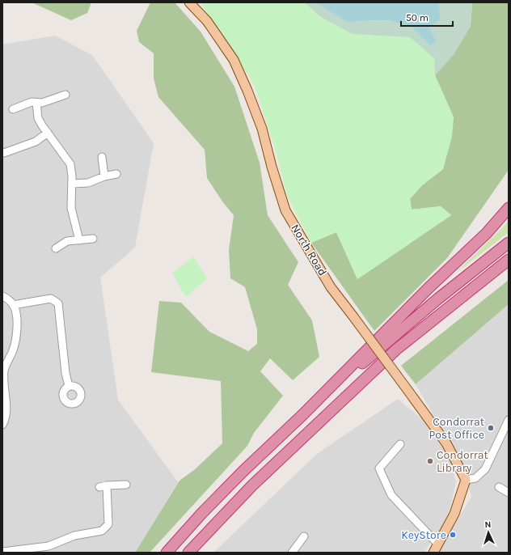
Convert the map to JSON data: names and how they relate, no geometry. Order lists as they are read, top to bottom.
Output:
{
  "streets": {
    "main road": ["North Road"]
  },
  "places": ["Condorrat Post Office", "Condorrat Library", "KeyStore"],
  "scale_bar": "50 m",
  "north": "top"
}
